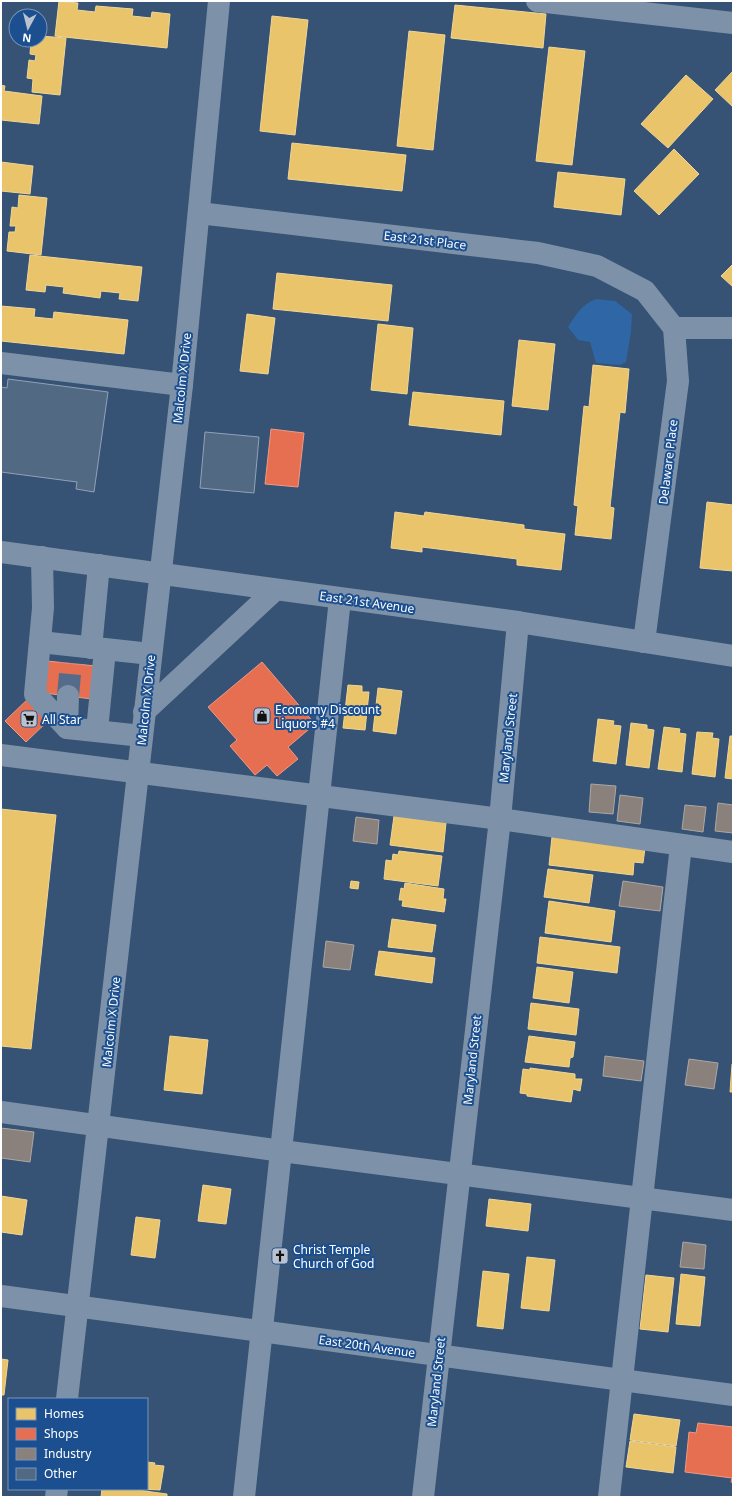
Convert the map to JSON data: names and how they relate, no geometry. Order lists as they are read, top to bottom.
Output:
{
  "streets": {
    "street": [
      "East 21st Place",
      "Malcolm X Drive",
      "Delaware Place",
      "East 21st Avenue",
      "Maryland Street",
      "East 20th Avenue"
    ]
  },
  "crossings": [
    ["East 21st Place", "Malcolm X Drive"],
    ["East 21st Place", "Delaware Place"],
    ["Malcolm X Drive", "East 21st Avenue"],
    ["Malcolm X Drive", "East 20th Avenue"],
    ["Delaware Place", "East 21st Avenue"],
    ["East 21st Avenue", "Maryland Street"],
    ["Maryland Street", "East 20th Avenue"]
  ],
  "places": {
    "shop": ["Economy Discount Liquors #4"],
    "supermarket": ["All Star"],
    "church": ["Christ Temple Church of God"]
  },
  "legend": [
    "Homes",
    "Shops",
    "Industry",
    "Other"
  ],
  "north": "bottom"
}
